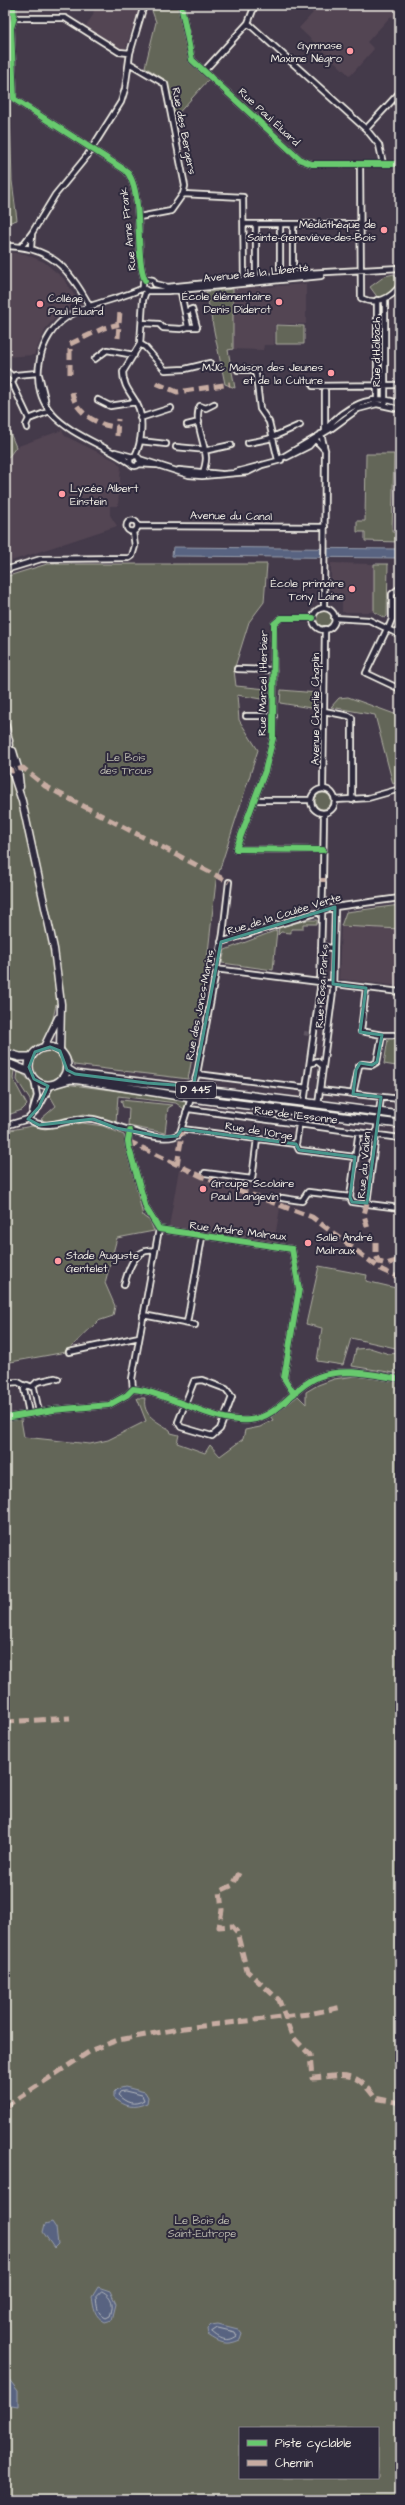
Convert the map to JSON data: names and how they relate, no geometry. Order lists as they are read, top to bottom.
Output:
{
  "streets": {
    "main road": ["D 445"],
    "street": [
      "Rue Paul Éluard",
      "Rue des Bergers",
      "Rue Anne Frank",
      "Avenue de la Liberté",
      "Rue d'Holbach",
      "Avenue du Canal",
      "Rue Marcel l'Herbier",
      "Avenue Charlie Chaplin",
      "Rue de la Coulée Verte",
      "Rue Rosa Parks",
      "Rue des Joncs-Marins",
      "Rue de l'Essonne",
      "Rue de l'Orge",
      "Rue du Voilan",
      "Rue André Malraux"
    ]
  },
  "crossings": [
    ["Rue Anne Frank", "Avenue de la Liberté"],
    ["Rue Marcel l'Herbier", "Avenue Charlie Chaplin"],
    ["Rue de la Coulée Verte", "Rue Rosa Parks"],
    ["Rue de la Coulée Verte", "Rue des Joncs-Marins"],
    ["Rue Rosa Parks", "D 445"],
    ["Rue des Joncs-Marins", "D 445"],
    ["D 445", "Rue du Voilan"],
    ["Rue de l'Essonne", "Rue du Voilan"]
  ],
  "parks": ["Le Bois des Trous", "Le Bois de Saint-Eutrope"],
  "places": [
    "Gymnase Maxime Négro",
    "Médiathèque de Sainte-Geneviève-des-Bois",
    "École élémentaire Denis Diderot",
    "Collège Paul Éluard",
    "MJC Maison des Jeunes et de la Culture",
    "Lycée Albert Einstein",
    "École primaire Tony Laine",
    "Groupe Scolaire Paul Langevin",
    "Salle André Malraux",
    "Stade Auguste Gentelet"
  ],
  "legend": ["Piste cyclable", "Chemin"]
}
